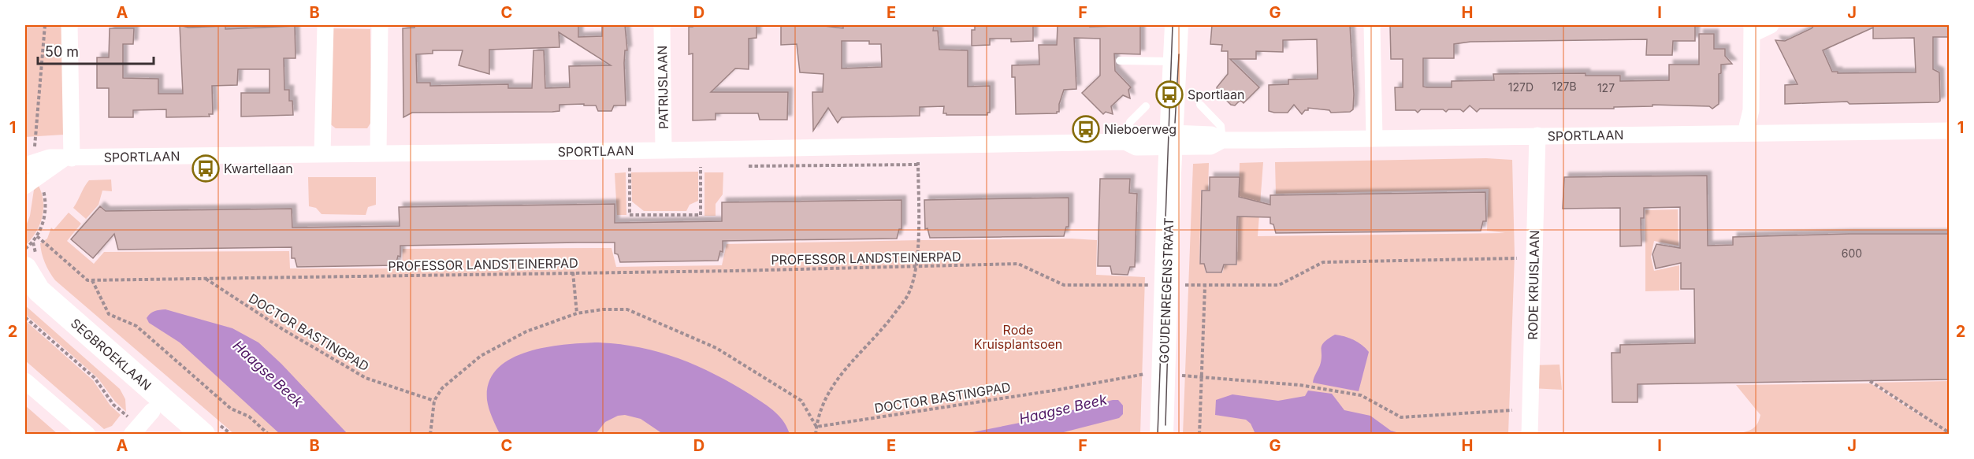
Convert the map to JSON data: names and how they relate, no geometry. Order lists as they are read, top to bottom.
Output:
{
  "streets": {
    "main road": ["GOUDENREGENSTRAAT", "SEGBROEKLAAN"],
    "street": ["PATRIJSLAAN", "SPORTLAAN", "RODE KRUISLAAN"],
    "path": ["PROFESSOR LANDSTEINERPAD", "DOCTOR BASTINGPAD"]
  },
  "crossings": [
    ["PATRIJSLAAN", "SPORTLAAN"],
    ["SPORTLAAN", "RODE KRUISLAAN"],
    ["SPORTLAAN", "GOUDENREGENSTRAAT"],
    ["PROFESSOR LANDSTEINERPAD", "GOUDENREGENSTRAAT"],
    ["PROFESSOR LANDSTEINERPAD", "DOCTOR BASTINGPAD"],
    ["GOUDENREGENSTRAAT", "DOCTOR BASTINGPAD"]
  ],
  "water": ["Haagse Beek"],
  "parks": ["Rode Kruisplantsoen"],
  "places": {
    "bus stop": ["Sportlaan", "Nieboerweg", "Kwartellaan"]
  },
  "house_numbers": [
    "127B",
    "127D",
    "127",
    "600"
  ],
  "scale_bar": "50 m",
  "grid": {
    "columns": [
      "A",
      "B",
      "C",
      "D",
      "E",
      "F",
      "G",
      "H",
      "I",
      "J"
    ],
    "rows": ["1", "2"]
  }
}
